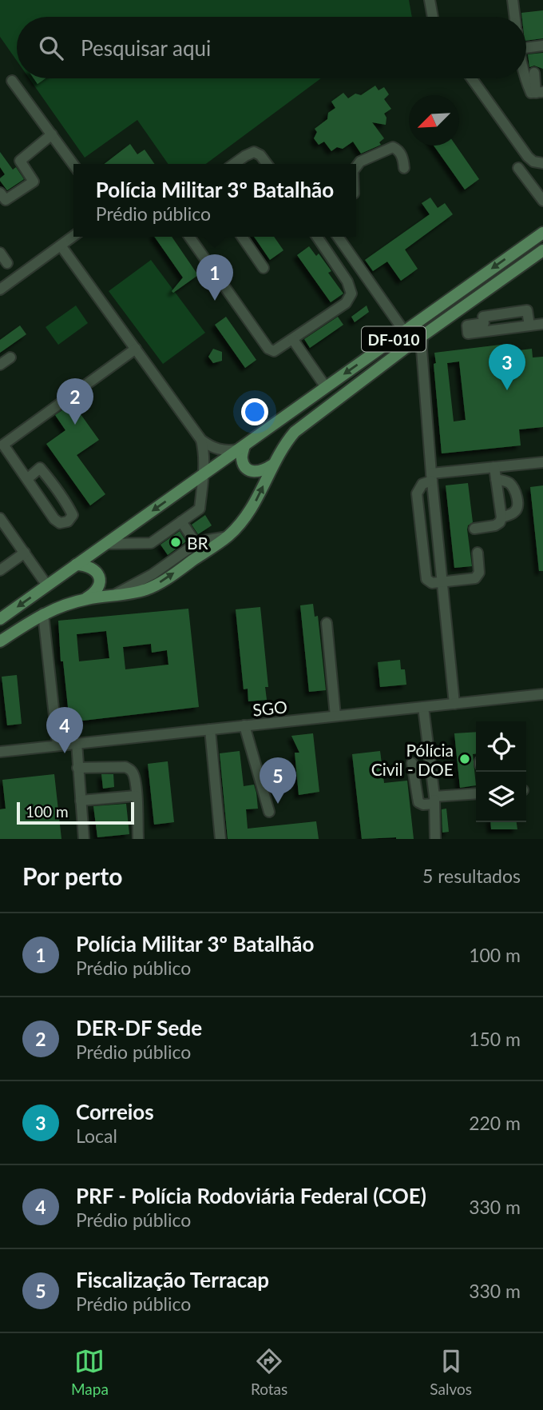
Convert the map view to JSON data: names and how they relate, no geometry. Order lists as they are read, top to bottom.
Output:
{
  "streets": {
    "main road": ["DF-010"],
    "lane": ["SGO"]
  },
  "places": ["BR", "Pólícia Civil - DOE"],
  "scale_bar": "100 m",
  "north": "bottom left",
  "page": {
    "search": "Pesquisar aqui",
    "popup": ["Polícia Militar 3º Batalhão", "Prédio público"],
    "pins": [
      "1",
      "3",
      "2",
      "4",
      "5"
    ],
    "scale": "100 m",
    "heading": ["Por perto", "5 resultados"],
    "list": [
      {
        "mark": "1",
        "name": "Polícia Militar 3º Batalhão",
        "note": "Prédio público",
        "value": "100 m"
      },
      {
        "mark": "2",
        "name": "DER-DF Sede",
        "note": "Prédio público",
        "value": "150 m"
      },
      {
        "mark": "3",
        "name": "Correios",
        "note": "Local",
        "value": "220 m"
      },
      {
        "mark": "4",
        "name": "PRF - Polícia Rodoviária Federal (COE)",
        "note": "Prédio público",
        "value": "330 m"
      },
      {
        "mark": "5",
        "name": "Fiscalização Terracap",
        "note": "Prédio público",
        "value": "330 m"
      }
    ],
    "nav": ["Mapa", "Rotas", "Salvos"]
  }
}
